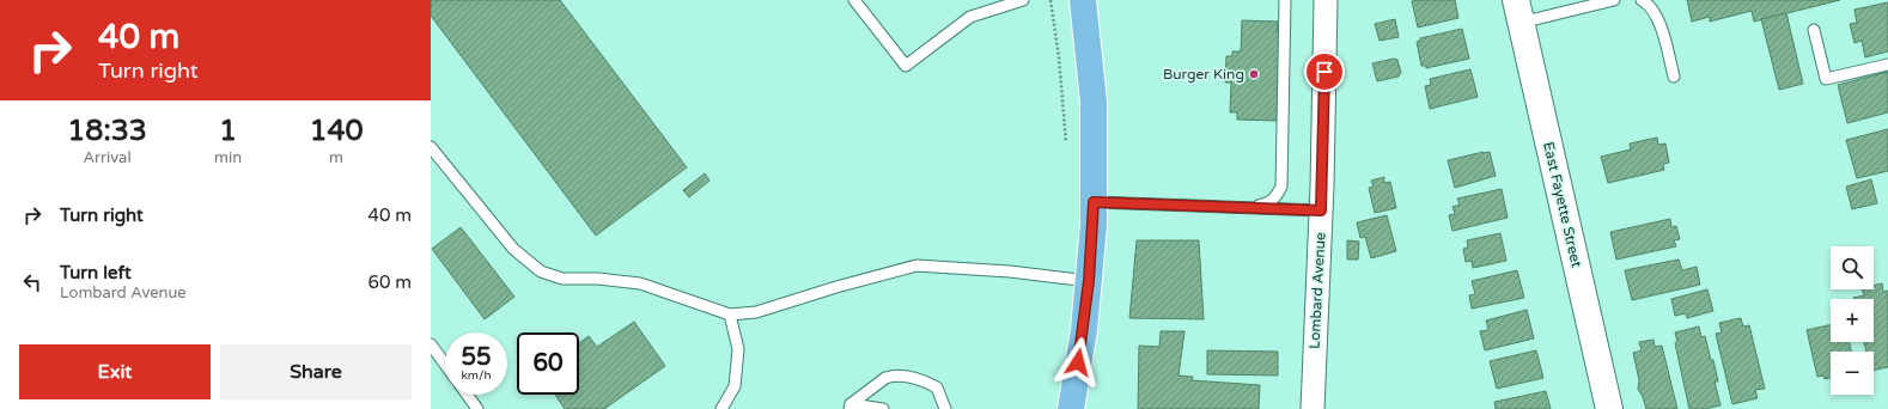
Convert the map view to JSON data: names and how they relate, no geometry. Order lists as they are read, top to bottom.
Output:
{
  "streets": {
    "street": ["East Fayette Street", "Lombard Avenue"]
  },
  "places": ["Burger King"],
  "page": {
    "turn": ["40 m", "Turn right"],
    "eta": [
      "18:33",
      "Arrival",
      "1",
      "min",
      "140",
      "m"
    ],
    "list": [
      {
        "name": "Turn right",
        "value": "40 m"
      },
      {
        "name": "Turn left",
        "note": "Lombard Avenue",
        "value": "60 m"
      }
    ],
    "map_buttons": ["+", "−"],
    "speed": "55 km/h",
    "limit": "60",
    "buttons": ["Exit", "Share"]
  }
}
